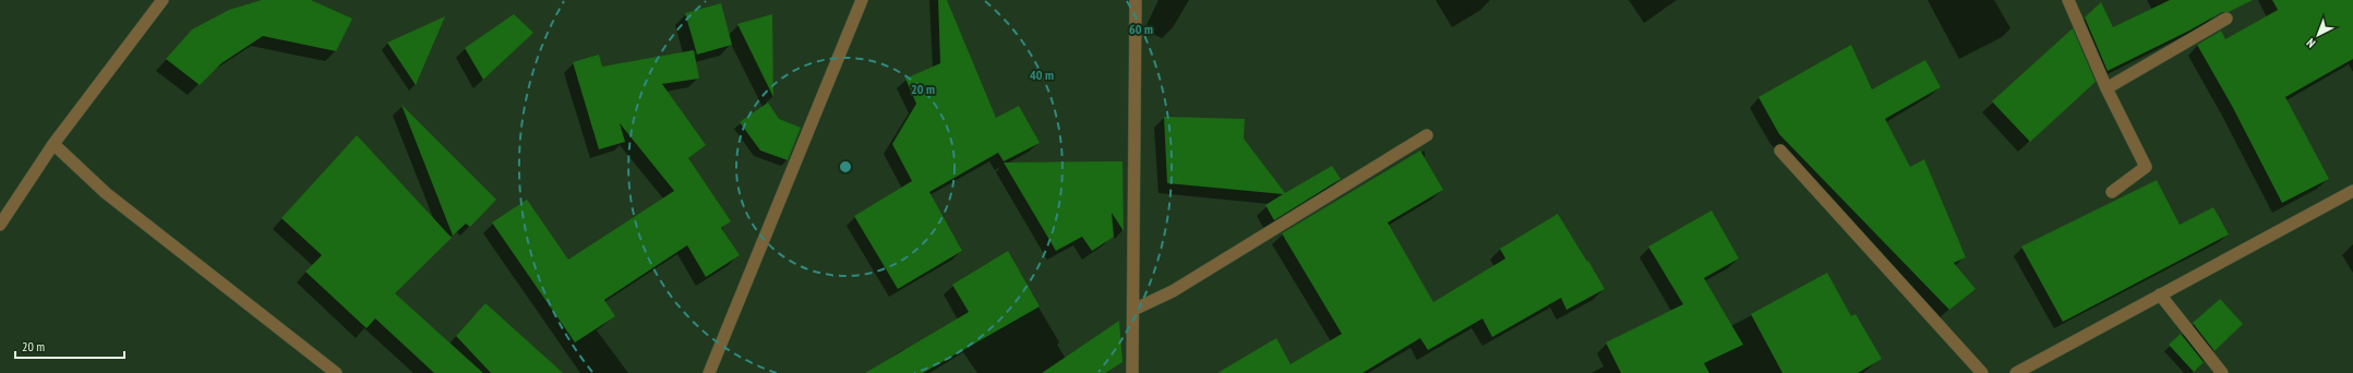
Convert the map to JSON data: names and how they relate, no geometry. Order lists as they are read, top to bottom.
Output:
{
  "scale_bar": "20 m",
  "north": "bottom left",
  "rings": ["60 m", "40 m", "20 m"]
}
